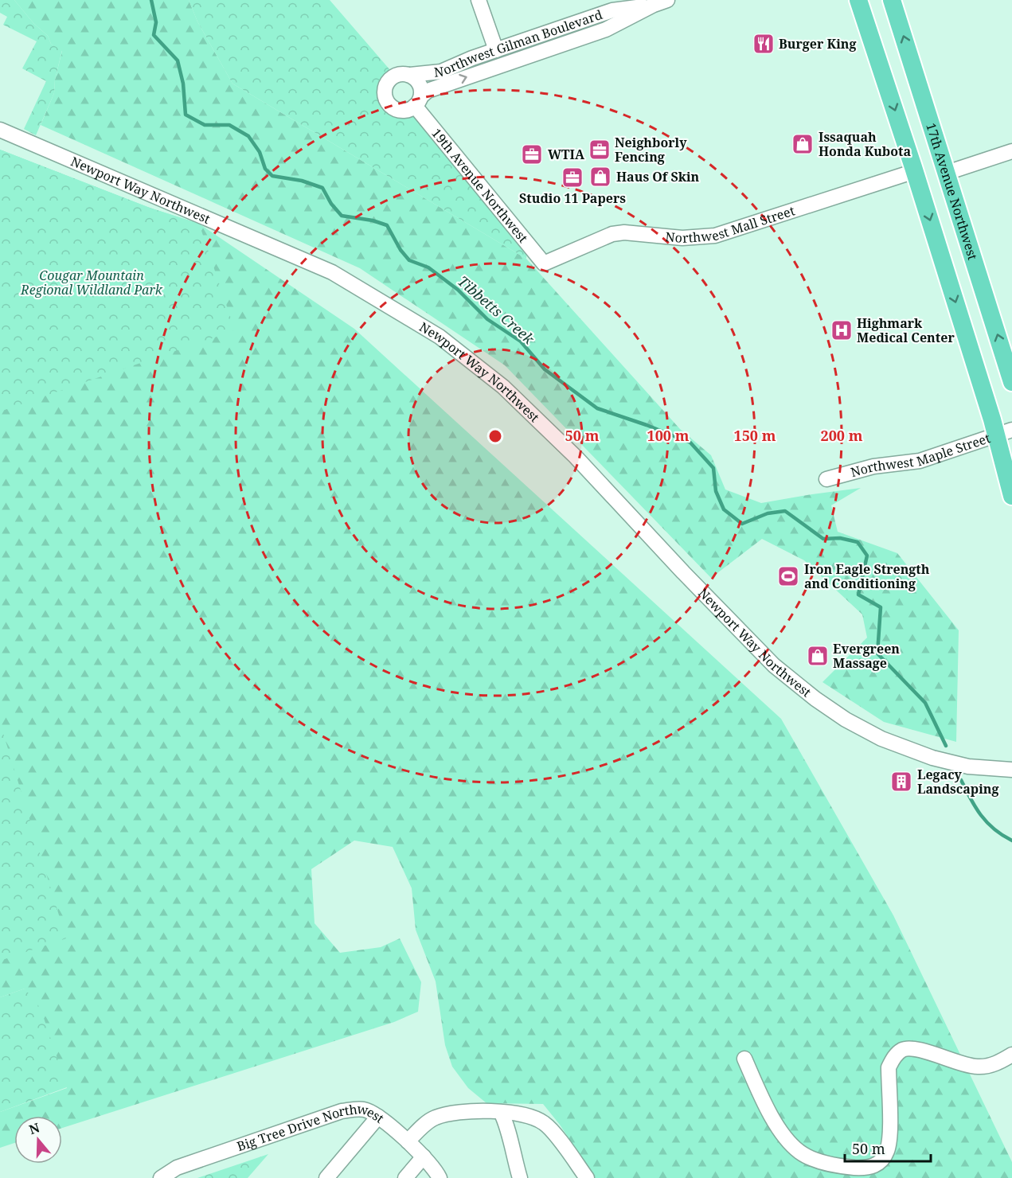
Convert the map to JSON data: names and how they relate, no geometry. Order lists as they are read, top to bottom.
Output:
{
  "streets": {
    "main road": ["17th Avenue Northwest"],
    "street": [
      "Northwest Gilman Boulevard",
      "19th Avenue Northwest",
      "Newport Way Northwest",
      "Northwest Mall Street",
      "Northwest Maple Street",
      "Big Tree Drive Northwest"
    ]
  },
  "crossings": [
    ["Northwest Gilman Boulevard", "19th Avenue Northwest"],
    ["19th Avenue Northwest", "Northwest Mall Street"]
  ],
  "water": ["Tibbetts Creek"],
  "parks": ["Cougar Mountain Regional Wildland Park"],
  "places": {
    "restaurant": ["Burger King"],
    "shop": ["Issaquah Honda Kubota", "Haus Of Skin", "Evergreen Massage"],
    "office": ["Neighborly Fencing", "WTIA", "Studio 11 Papers"],
    "hospital": ["Highmark Medical Center"],
    "sports": ["Iron Eagle Strength and Conditioning"],
    "building": ["Legacy Landscaping"]
  },
  "scale_bar": "50 m",
  "north": "top",
  "rings": [
    "50 m",
    "100 m",
    "150 m",
    "200 m"
  ]
}
